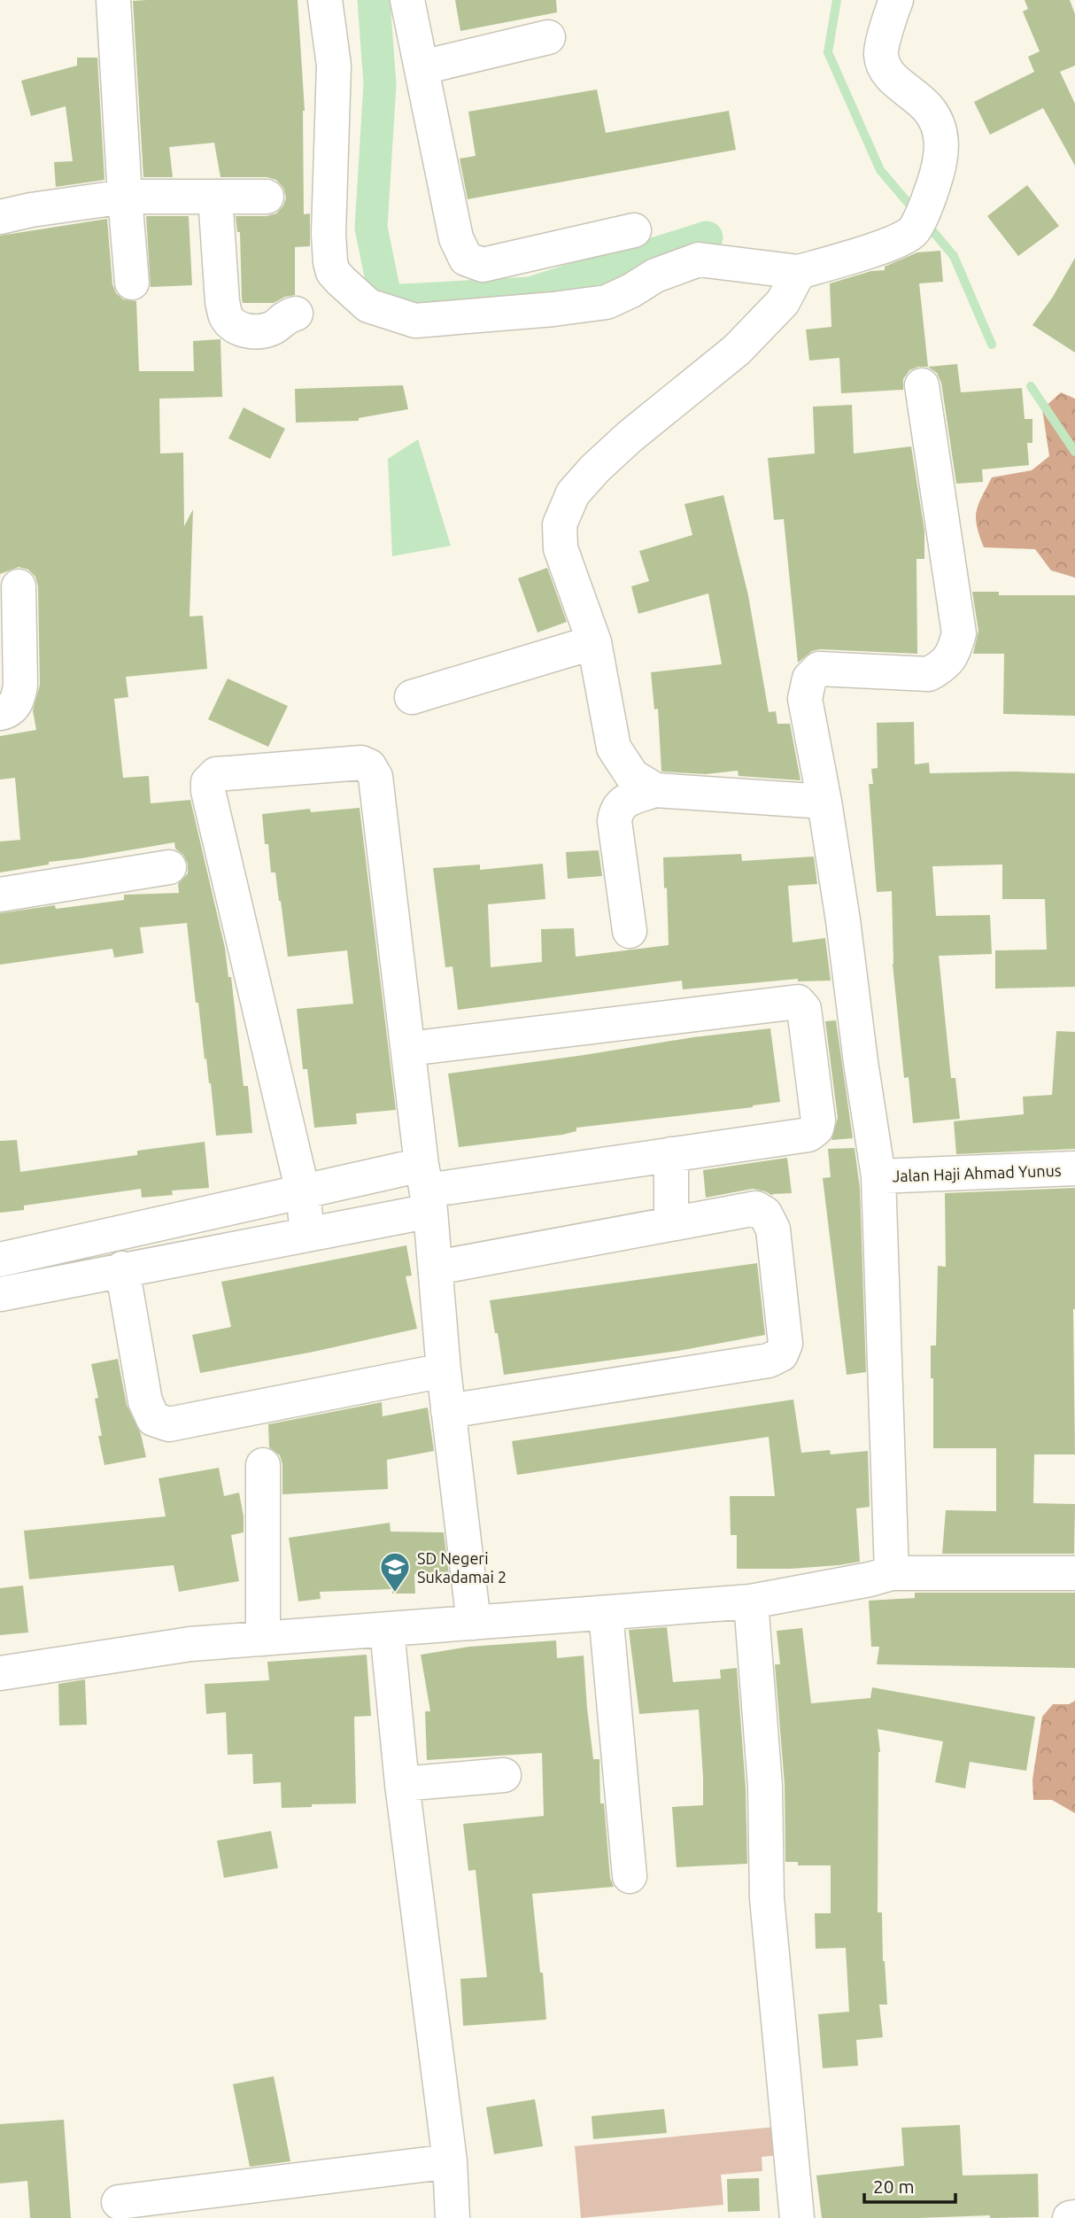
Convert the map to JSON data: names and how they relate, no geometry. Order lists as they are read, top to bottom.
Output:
{
  "streets": {
    "street": ["Jalan Haji Ahmad Yunus"]
  },
  "places": {
    "school or university": ["SD Negeri Sukadamai 2"]
  },
  "scale_bar": "20 m"
}
